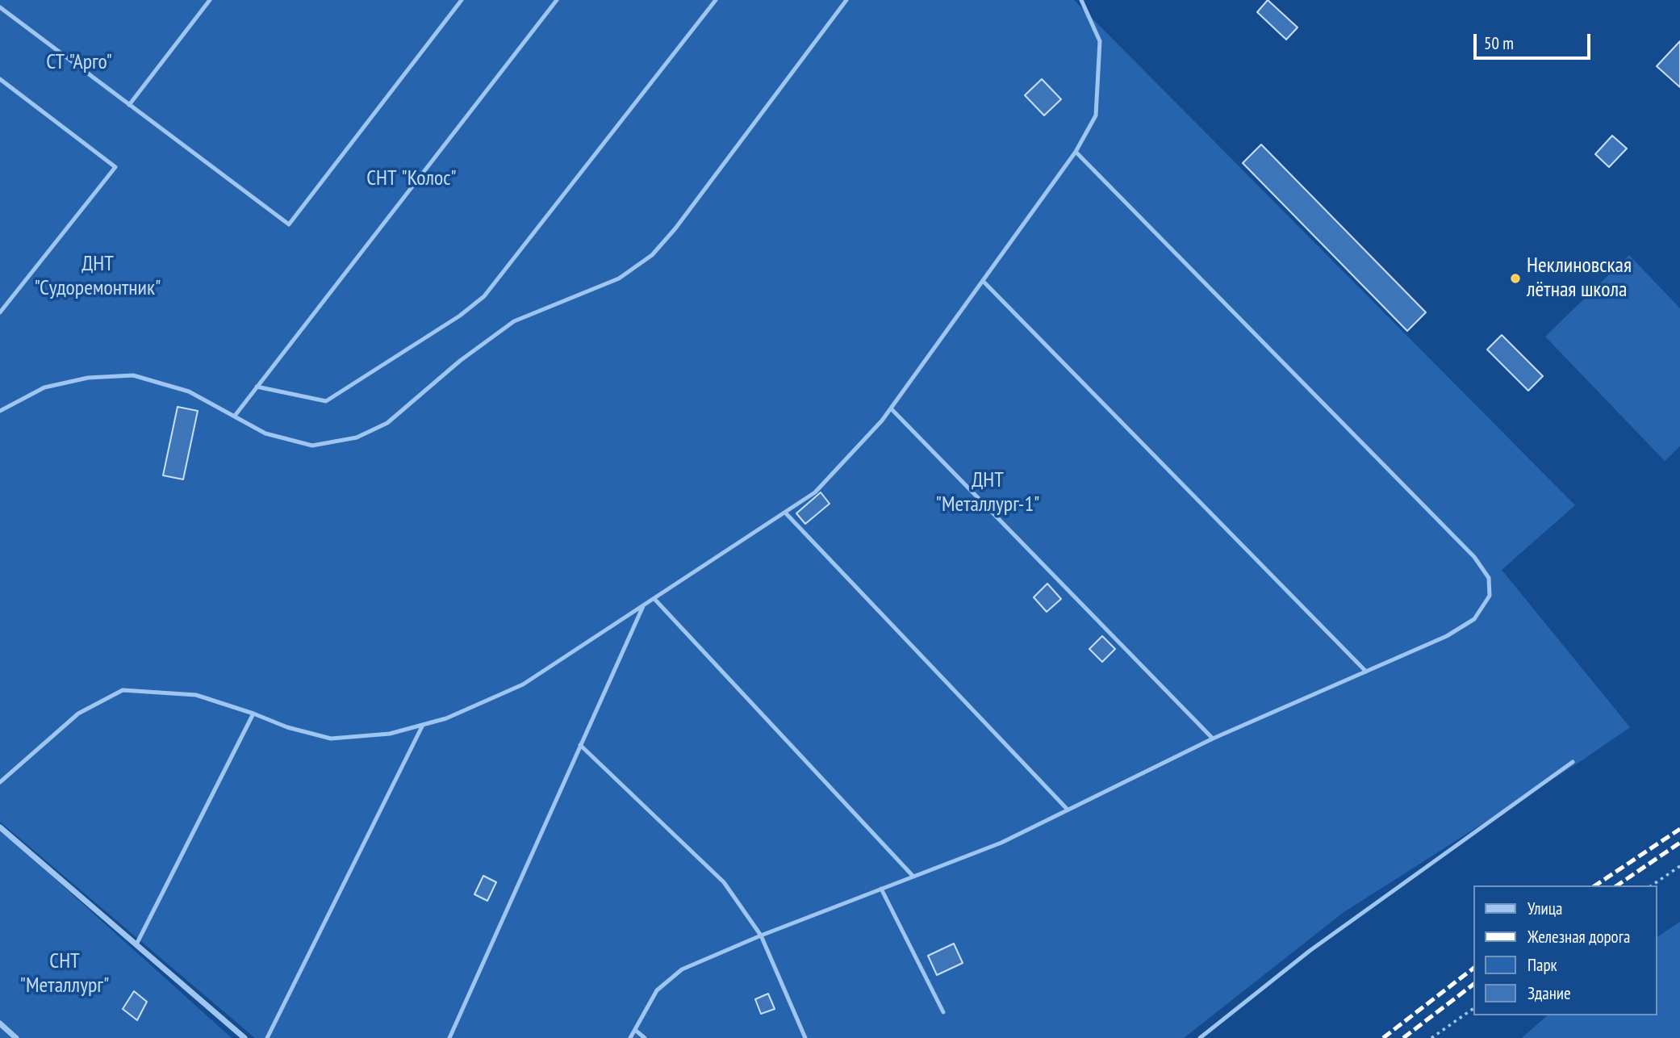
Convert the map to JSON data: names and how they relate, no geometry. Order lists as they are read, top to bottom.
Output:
{
  "parks": [
    "СТ \"Арго\"",
    "СНТ \"Колос\"",
    "ДНТ \"Судоремонтник\"",
    "ДНТ \"Металлург-1\"",
    "СНТ \"Металлург\""
  ],
  "places": ["Неклиновская лётная школа"],
  "legend": [
    "Улица",
    "Железная дорога",
    "Парк",
    "Здание"
  ],
  "scale_bar": "50 m"
}
